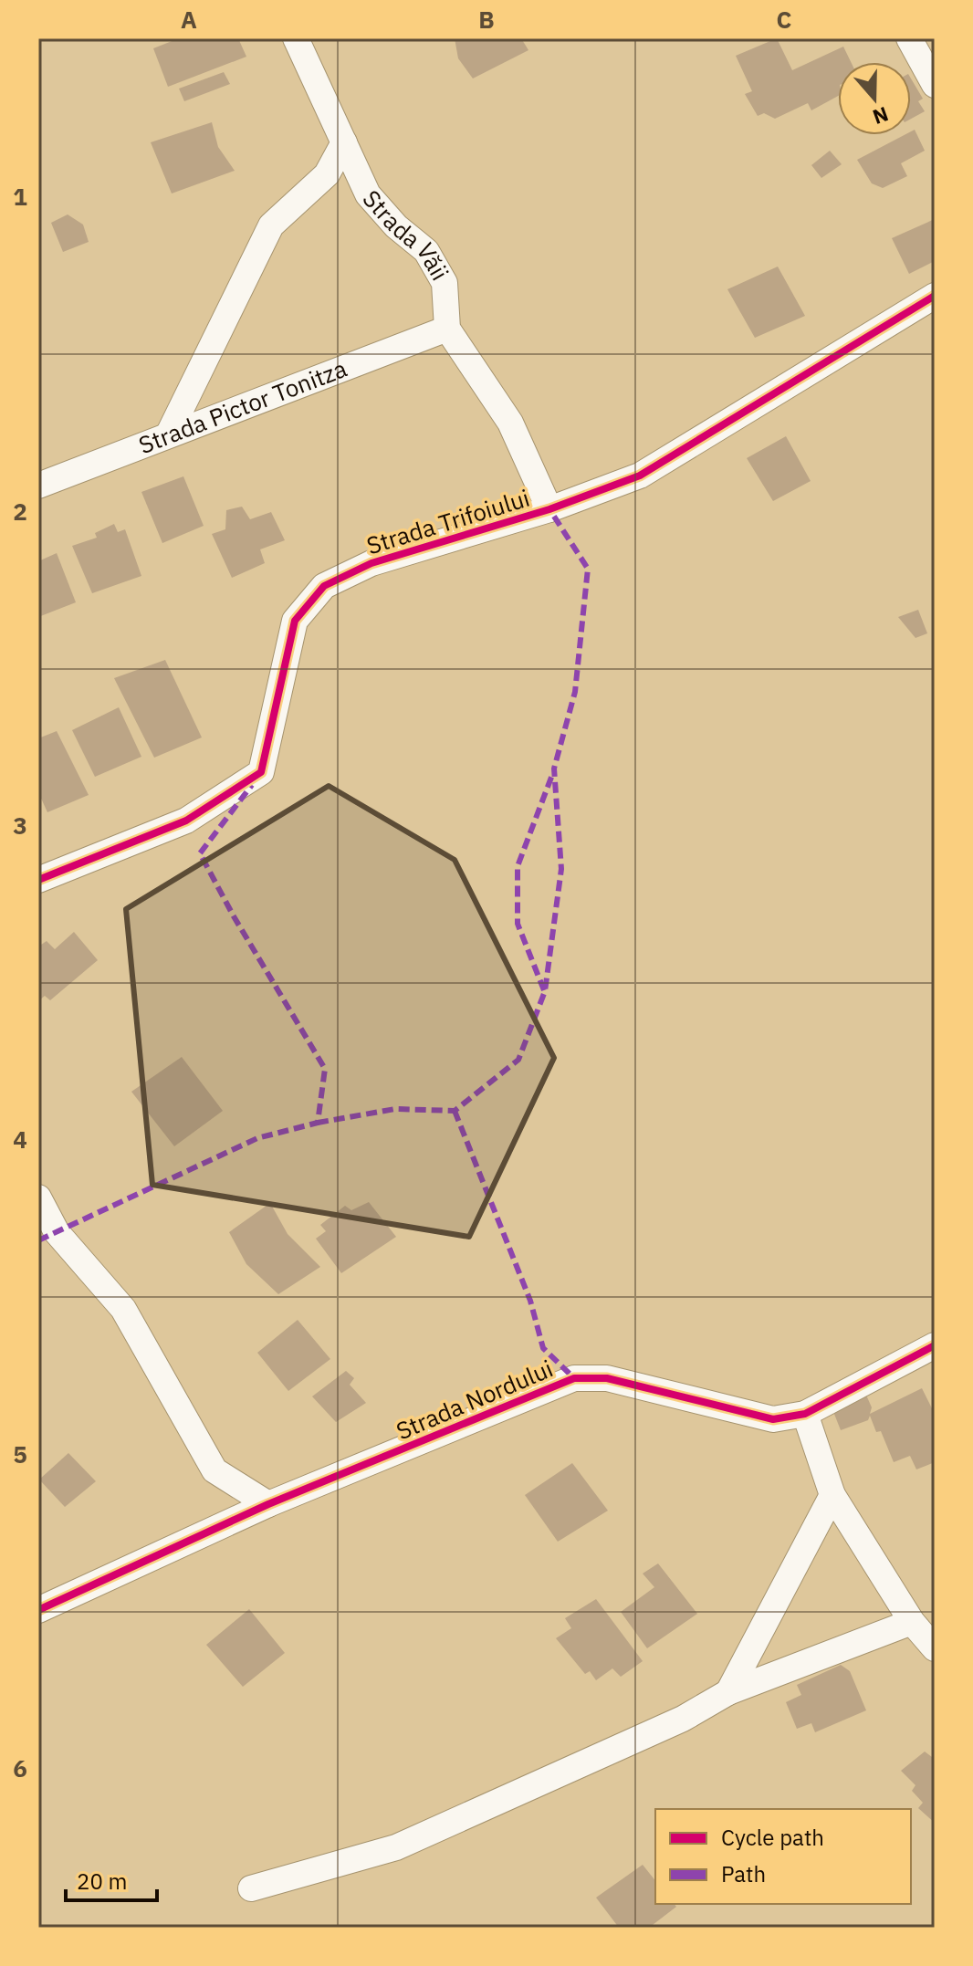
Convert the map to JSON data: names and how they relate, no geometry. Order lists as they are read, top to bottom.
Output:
{
  "streets": {
    "street": [
      "Strada Văii",
      "Strada Pictor Tonitza",
      "Strada Trifoiului",
      "Strada Nordului"
    ]
  },
  "crossings": [
    ["Strada Văii", "Strada Pictor Tonitza"]
  ],
  "legend": ["Cycle path", "Path"],
  "scale_bar": "20 m",
  "north": "bottom",
  "grid": {
    "columns": ["A", "B", "C"],
    "rows": [
      "1",
      "2",
      "3",
      "4",
      "5",
      "6"
    ]
  }
}
